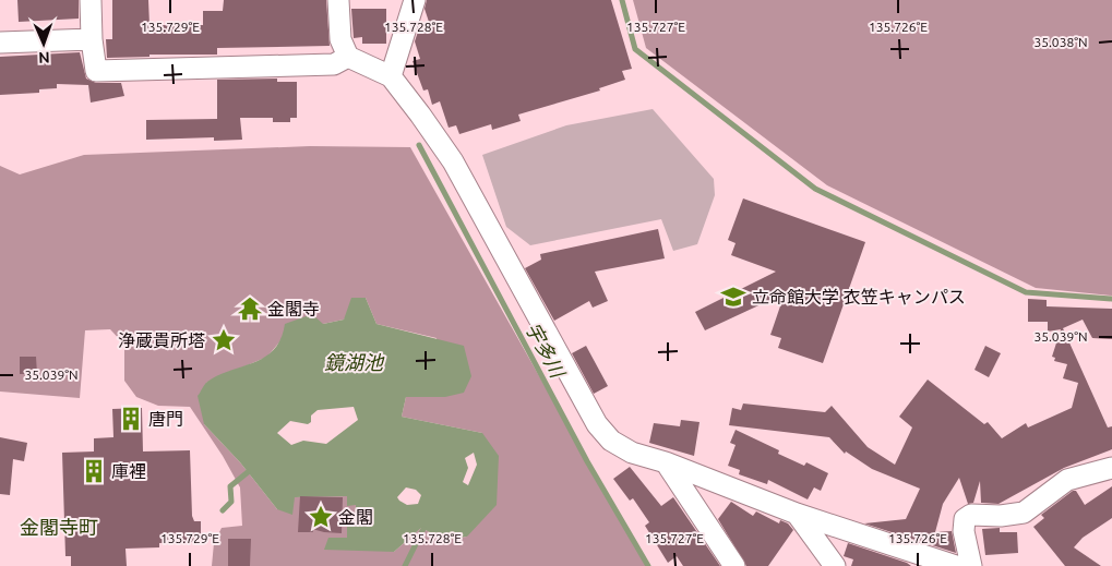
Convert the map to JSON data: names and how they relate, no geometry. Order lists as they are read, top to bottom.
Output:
{
  "districts": ["金閣寺町"],
  "water": ["宇多川", "鏡湖池"],
  "places": {
    "school or university": ["立命館大学 衣笠キャンパス"],
    "temple": ["金閣寺"],
    "place": ["浄蔵貴所塔", "金閣"],
    "building": ["唐門", "庫裡"]
  },
  "north": "bottom",
  "coordinates": [
    "135.729°E",
    "135.728°E",
    "135.727°E",
    "135.726°E",
    "35.038°N",
    "35.039°N"
  ]
}
